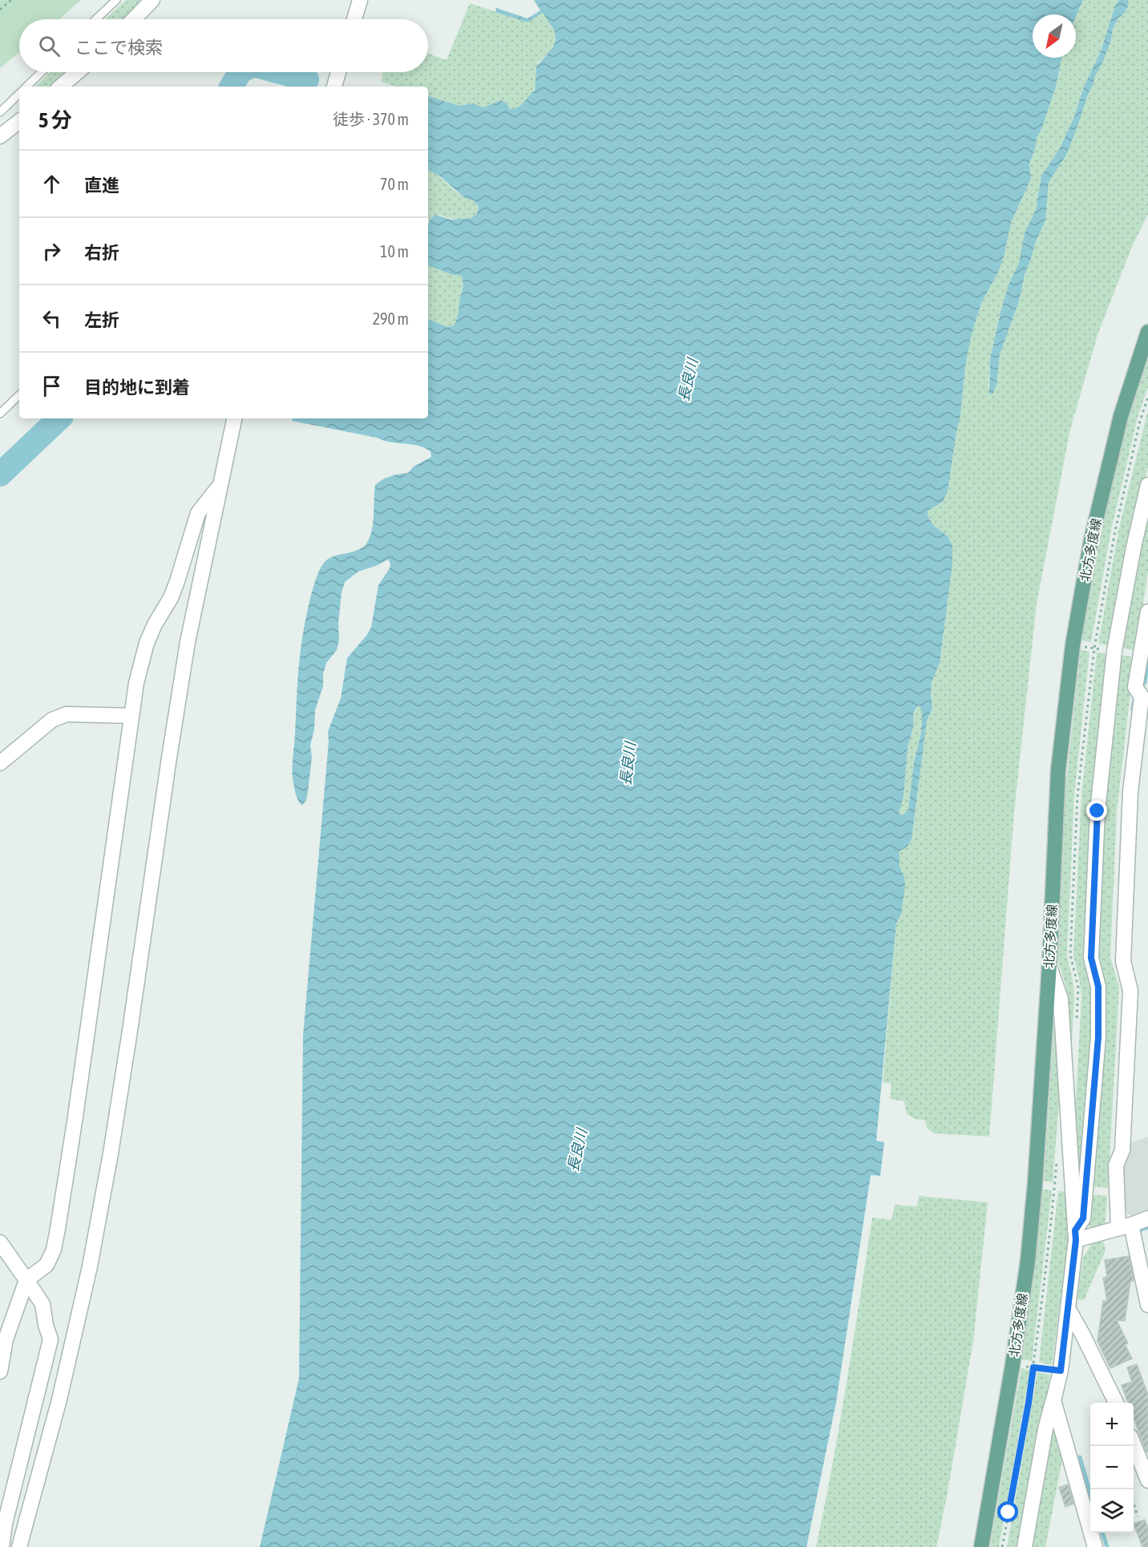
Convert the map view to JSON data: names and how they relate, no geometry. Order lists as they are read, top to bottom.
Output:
{
  "streets": {
    "main road": ["北方多度線"]
  },
  "water": ["長良川"],
  "north": "bottom left",
  "page": {
    "search": "ここで検索",
    "heading": ["5 分", "徒歩 · 370 m"],
    "list": [
      ["直進", "70 m"],
      ["右折", "10 m"],
      ["左折", "290 m"],
      "目的地に到着"
    ],
    "map_buttons": ["+", "−"]
  }
}
